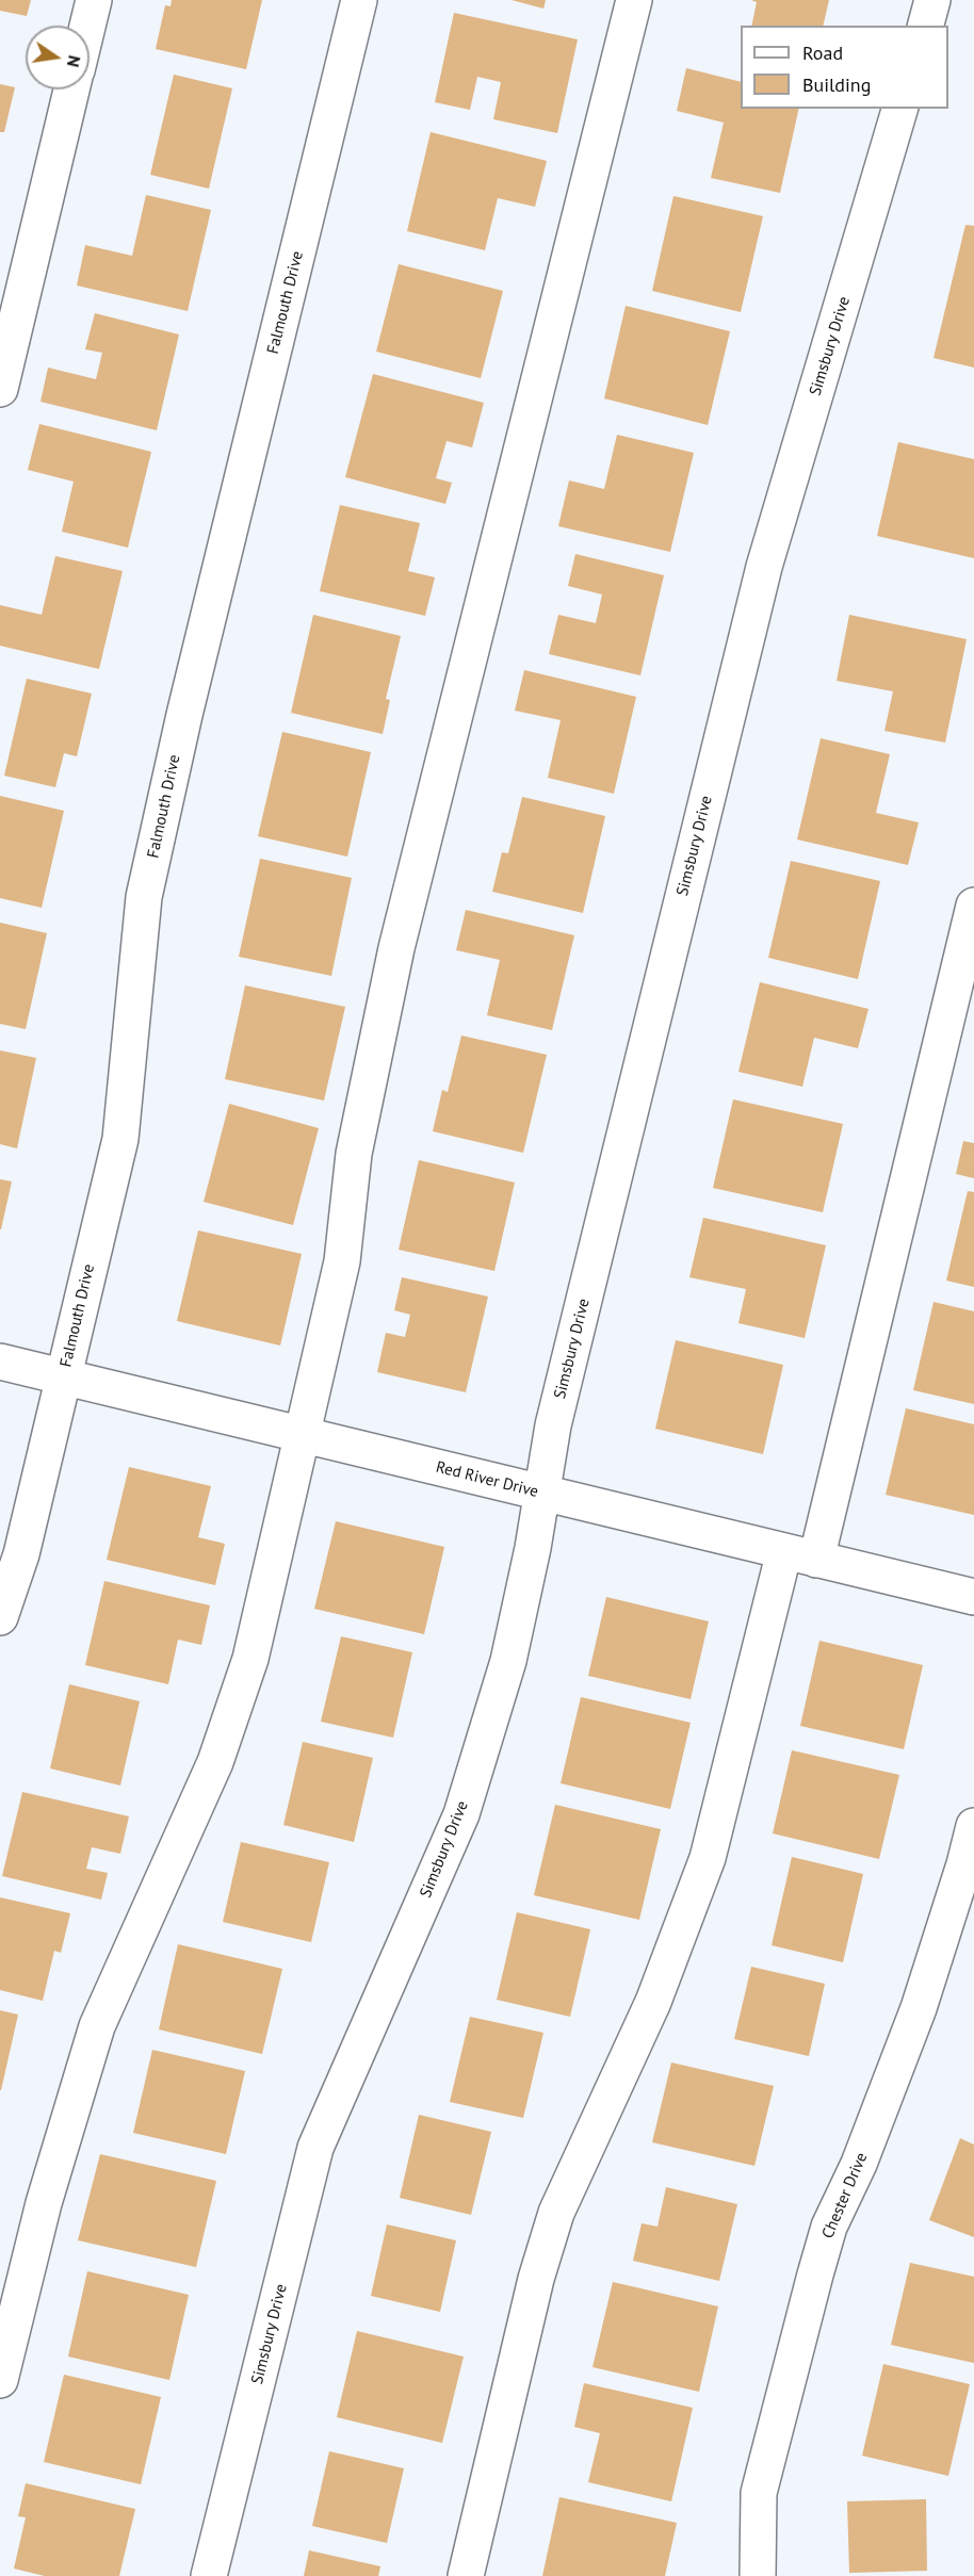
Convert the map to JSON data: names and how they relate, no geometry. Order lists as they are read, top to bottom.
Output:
{
  "streets": {
    "street": [
      "Falmouth Drive",
      "Simsbury Drive",
      "Red River Drive",
      "Chester Drive"
    ]
  },
  "crossings": [
    ["Falmouth Drive", "Red River Drive"],
    ["Simsbury Drive", "Red River Drive"]
  ],
  "legend": ["Road", "Building"],
  "north": "right"
}
